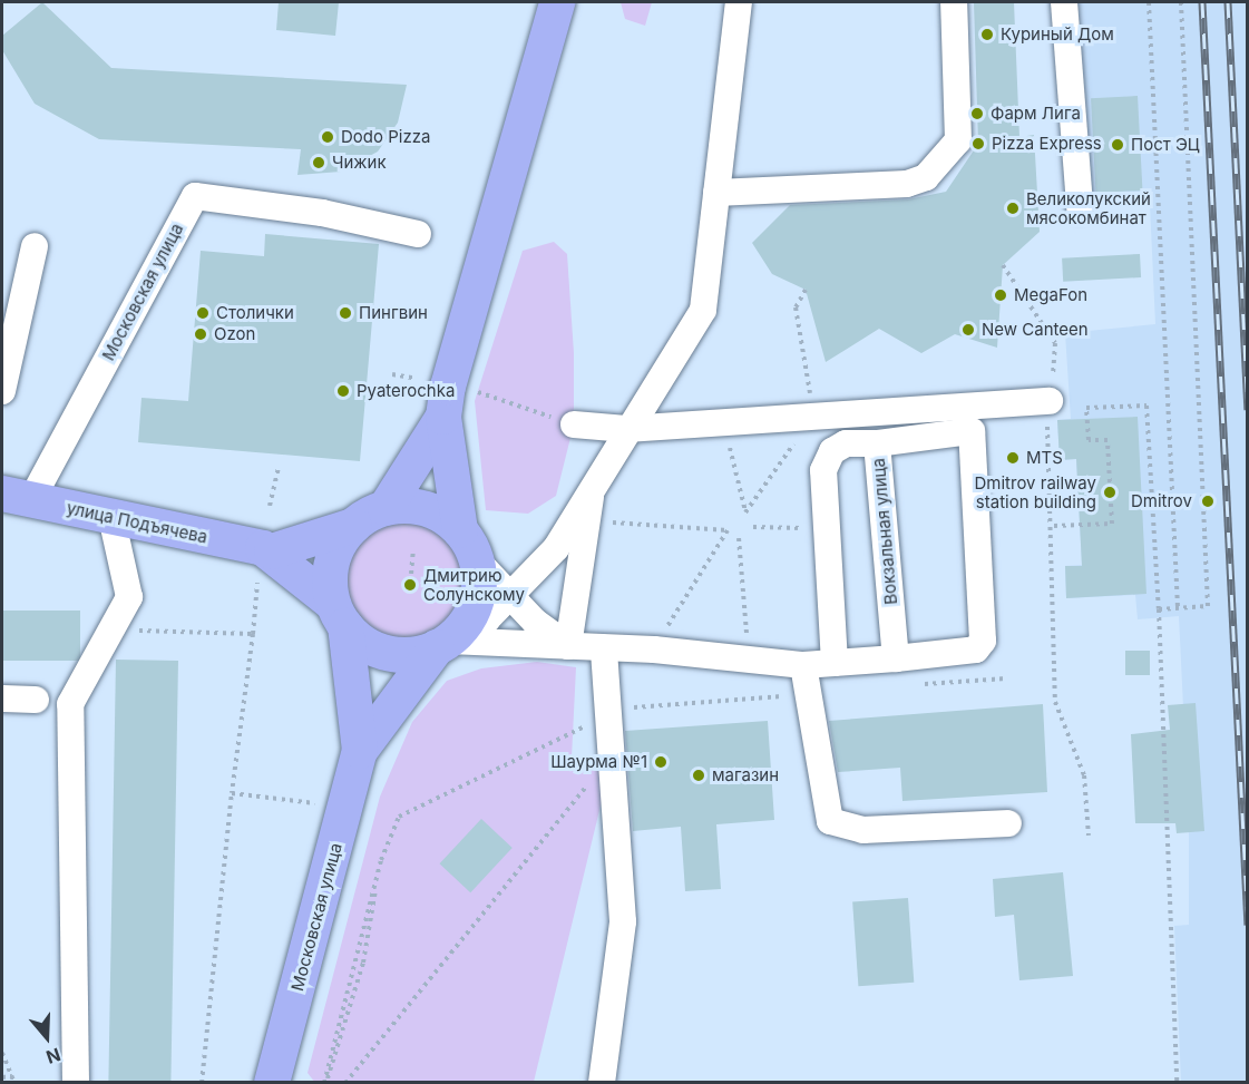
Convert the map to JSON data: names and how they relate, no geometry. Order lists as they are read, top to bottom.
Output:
{
  "streets": {
    "main road": ["Московская улица", "улица Подъячева"],
    "street": ["Вокзальная улица"]
  },
  "crossings": [
    ["Московская улица", "улица Подъячева"],
    ["Московская улица", "Вокзальная улица"],
    ["улица Подъячева", "Вокзальная улица"]
  ],
  "places": [
    "Куриный Дом",
    "Фарм Лига",
    "Dodo Pizza",
    "Pizza Express",
    "Пост ЭЦ",
    "Чижик",
    "Великолукский мясокомбинат",
    "MegaFon",
    "Столички",
    "Пингвин",
    "New Canteen",
    "Ozon",
    "Pyaterochka",
    "MTS",
    "Dmitrov railway station building",
    "Dmitrov",
    "Дмитрию Солунскому",
    "Шаурма №1",
    "магазин"
  ],
  "north": "bottom"
}
